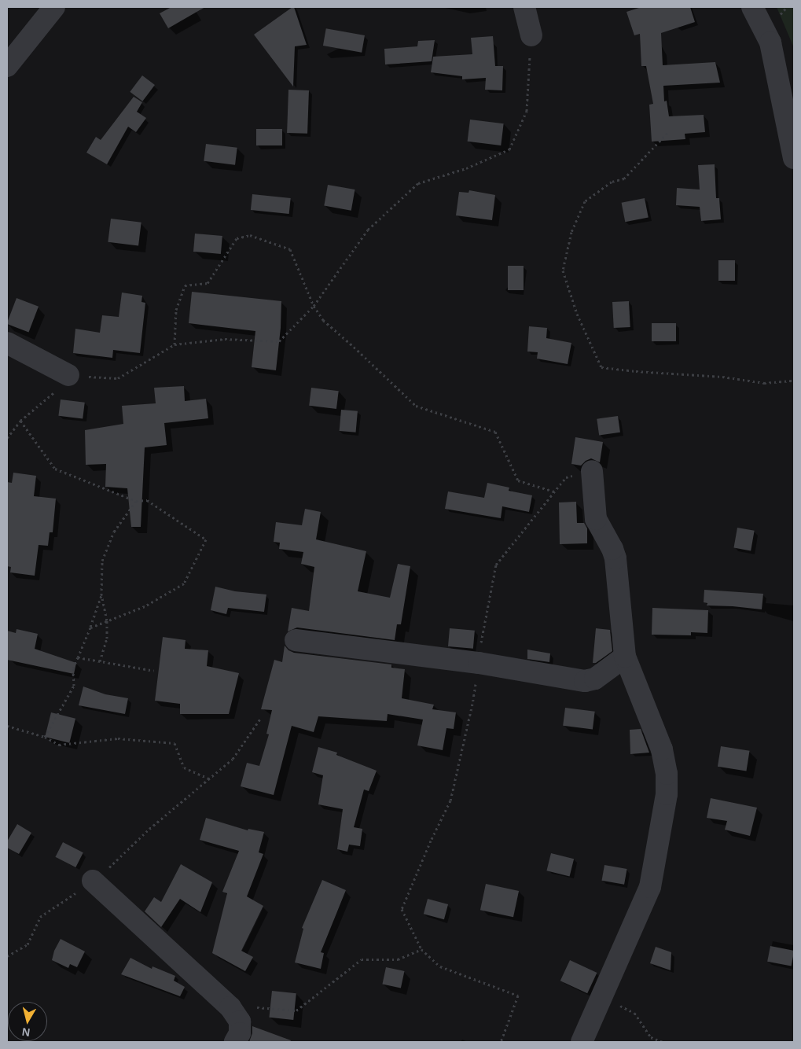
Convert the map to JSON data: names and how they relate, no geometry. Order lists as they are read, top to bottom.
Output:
{
  "north": "bottom"
}
